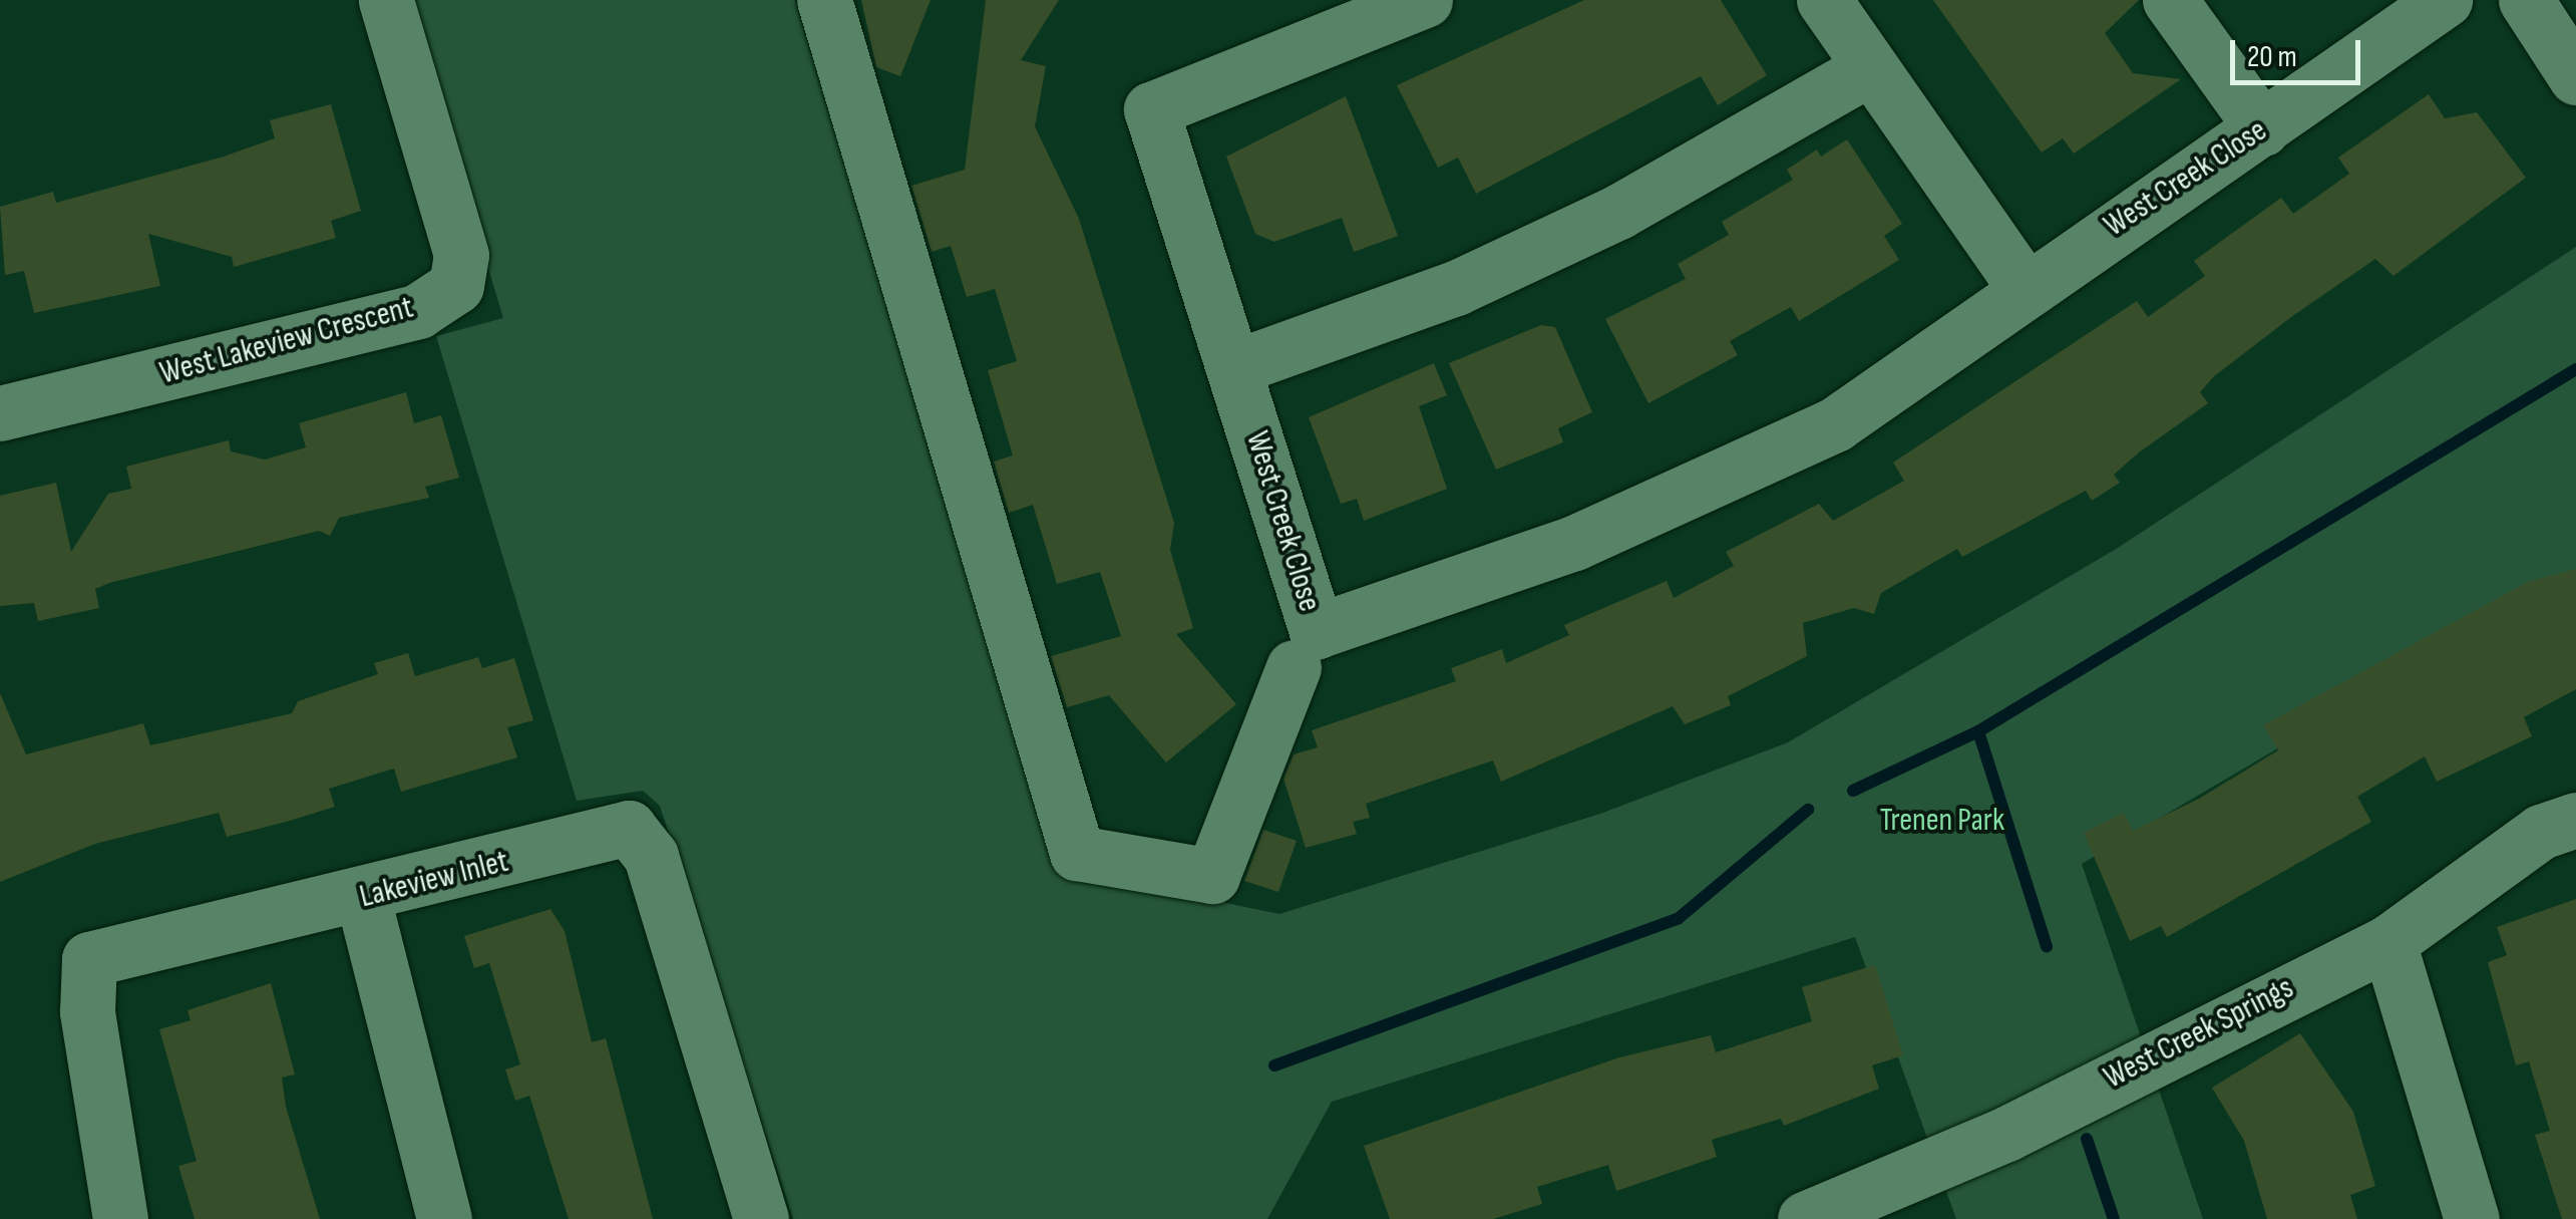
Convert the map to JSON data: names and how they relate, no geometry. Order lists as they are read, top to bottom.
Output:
{
  "streets": {
    "street": [
      "West Creek Close",
      "West Lakeview Crescent",
      "Lakeview Inlet",
      "West Creek Springs"
    ]
  },
  "parks": ["Trenen Park"],
  "scale_bar": "20 m"
}
